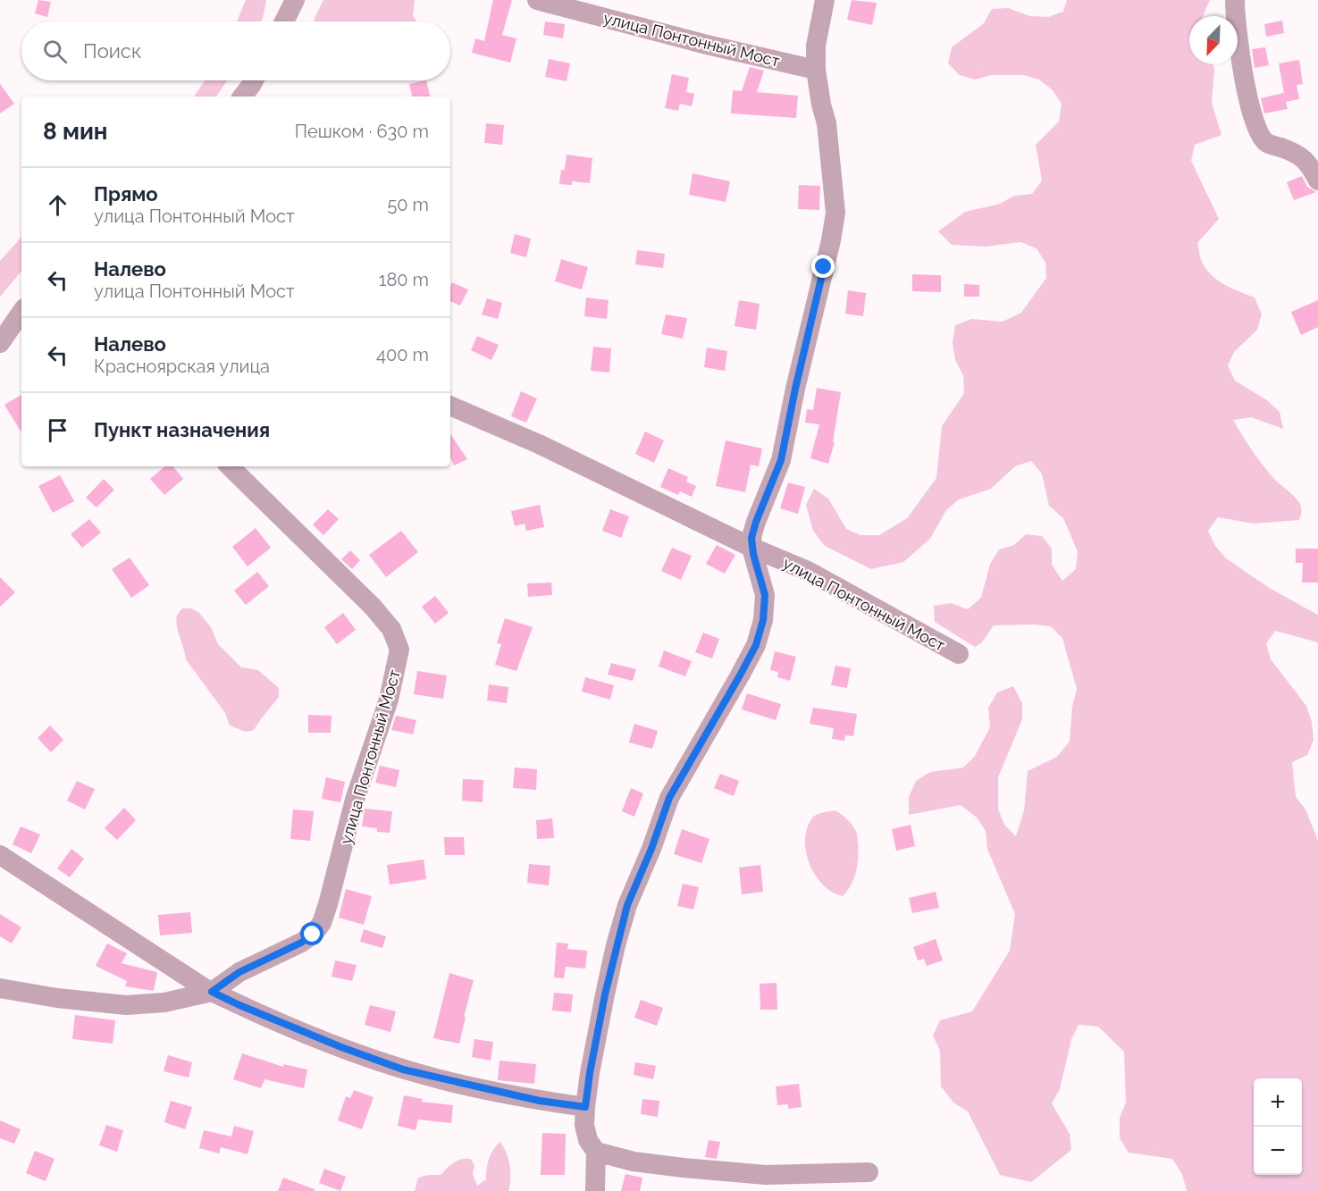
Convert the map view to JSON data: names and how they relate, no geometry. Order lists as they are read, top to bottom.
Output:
{
  "streets": {
    "street": ["улица Понтонный Мост"]
  },
  "north": "bottom left",
  "page": {
    "search": "Поиск",
    "heading": ["8 мин", "Пешком · 630 m"],
    "list": [
      ["Прямо", "улица Понтонный Мост", "50 m"],
      ["Налево", "улица Понтонный Мост", "180 m"],
      ["Налево", "Красноярская улица", "400 m"],
      "Пункт назначения"
    ],
    "map_buttons": ["+", "−"]
  }
}
